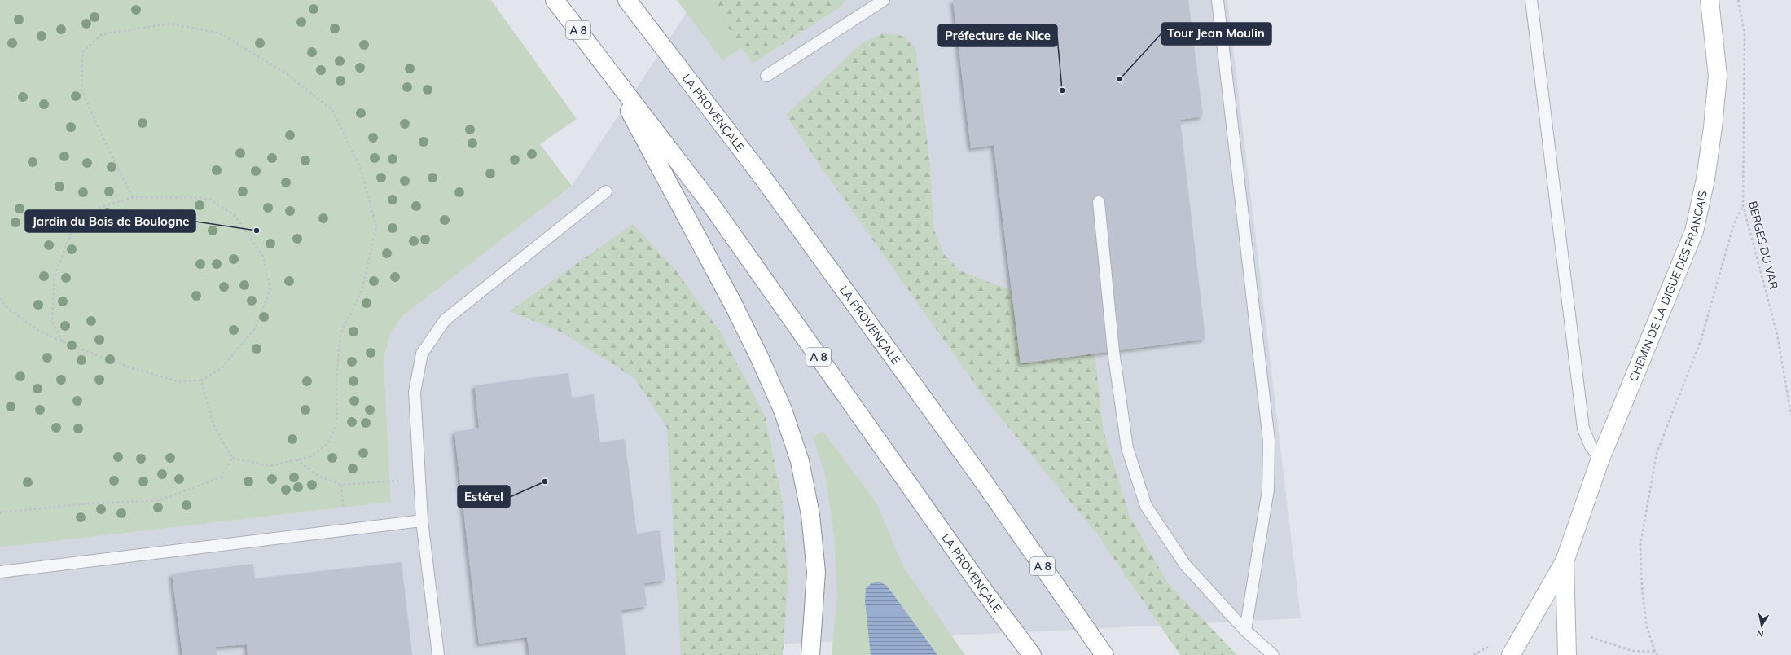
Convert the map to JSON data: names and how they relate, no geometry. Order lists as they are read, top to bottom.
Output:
{
  "streets": {
    "main road": ["A 8", "LA PROVENÇALE", "CHEMIN DE LA DIGUE DES FRANCAIS"],
    "path": ["BERGES DU VAR"]
  },
  "places": [
    "Tour Jean Moulin",
    "Préfecture de Nice",
    "Jardin du Bois de Boulogne",
    "Estérel"
  ],
  "north": "bottom"
}
